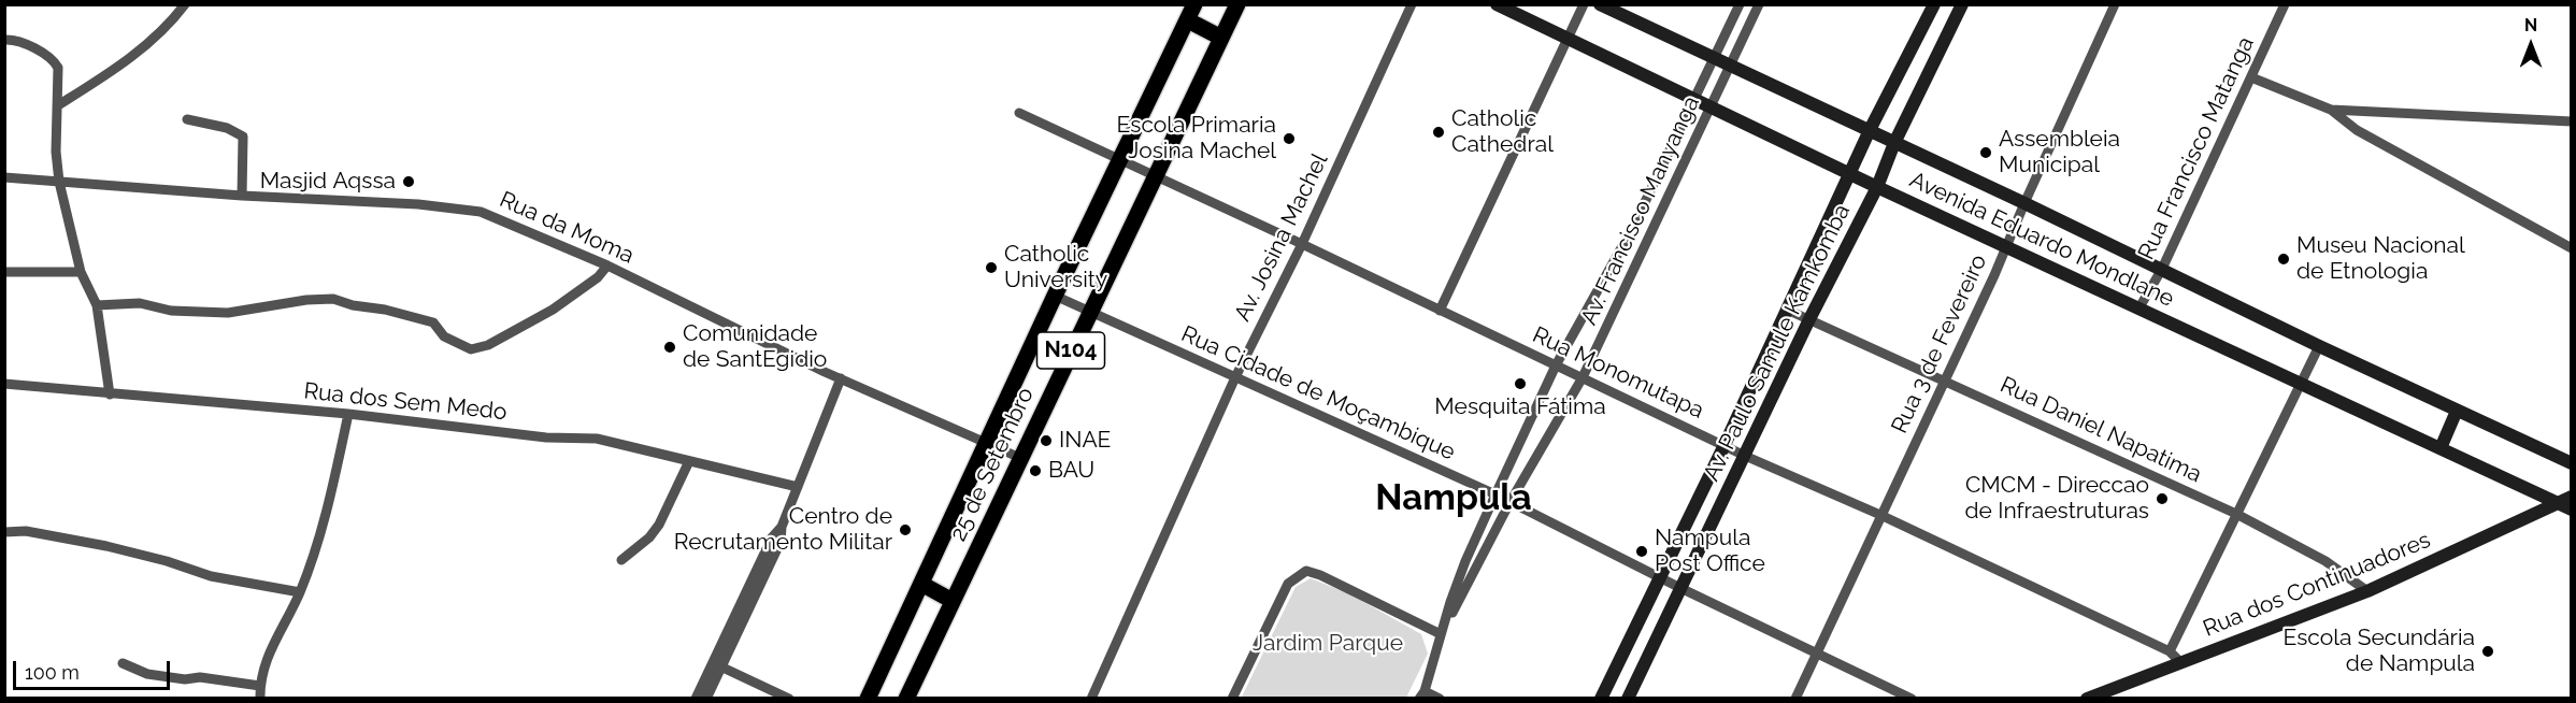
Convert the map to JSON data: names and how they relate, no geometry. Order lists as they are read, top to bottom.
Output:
{
  "streets": {
    "main road": [
      "Avenida Eduardo Mondlane",
      "Av. Paulo Samule Kamkomba",
      "N104",
      "25 de Setembro",
      "Rua dos Continuadores"
    ],
    "street": [
      "Rua Francisco Matanga",
      "Av. Francisco Manyanga",
      "Rua da Moma",
      "Av. Josina Machel",
      "Rua 3 de Fevereiro",
      "Rua Monomutapa",
      "Rua Cidade de Moçambique",
      "Rua dos Sem Medo",
      "Rua Daniel Napatima"
    ]
  },
  "crossings": [
    ["Rua Francisco Matanga", "Avenida Eduardo Mondlane"],
    ["Av. Francisco Manyanga", "Avenida Eduardo Mondlane"],
    ["Av. Francisco Manyanga", "Rua Monomutapa"],
    ["Av. Francisco Manyanga", "Rua Cidade de Moçambique"],
    ["Rua da Moma", "25 de Setembro"],
    ["Av. Josina Machel", "Rua Monomutapa"],
    ["Av. Josina Machel", "Rua Cidade de Moçambique"],
    ["Avenida Eduardo Mondlane", "Av. Paulo Samule Kamkomba"],
    ["Avenida Eduardo Mondlane", "Rua 3 de Fevereiro"],
    ["Avenida Eduardo Mondlane", "Rua dos Continuadores"],
    ["Av. Paulo Samule Kamkomba", "Rua Monomutapa"],
    ["Av. Paulo Samule Kamkomba", "Rua Cidade de Moçambique"],
    ["Av. Paulo Samule Kamkomba", "Rua Daniel Napatima"],
    ["Rua 3 de Fevereiro", "Rua Monomutapa"],
    ["Rua 3 de Fevereiro", "Rua Cidade de Moçambique"],
    ["Rua 3 de Fevereiro", "Rua Daniel Napatima"],
    ["Rua Monomutapa", "25 de Setembro"],
    ["Rua Monomutapa", "Rua dos Continuadores"],
    ["Rua Cidade de Moçambique", "25 de Setembro"],
    ["Rua Daniel Napatima", "Rua dos Continuadores"]
  ],
  "districts": ["Nampula"],
  "parks": ["Jardim Parque"],
  "places": [
    "Catholic Cathedral",
    "Escola Primaria Josina Machel",
    "Assembleia Municipal",
    "Masjid Aqssa",
    "Museu Nacional de Etnologia",
    "Catholic University",
    "Comunidade de SantEgidio",
    "Mesquita Fátima",
    "INAE",
    "BAU",
    "CMCM - Direccao de Infraestruturas",
    "Centro de Recrutamento Militar",
    "Nampula Post Office",
    "Escola Secundária de Nampula"
  ],
  "scale_bar": "100 m",
  "north": "top"
}
